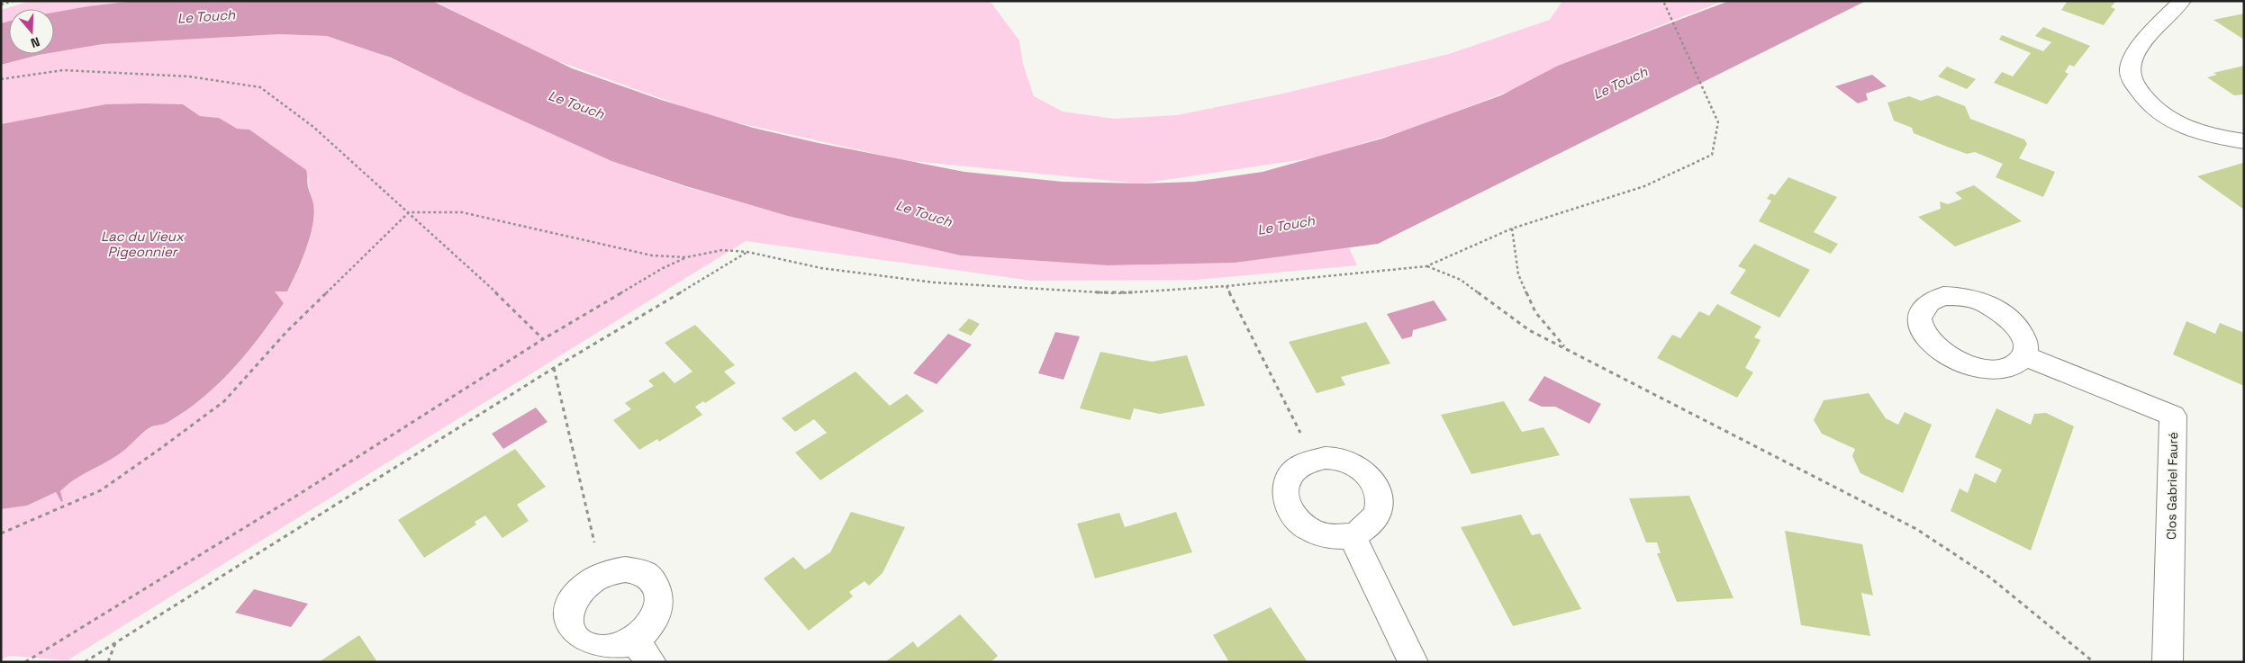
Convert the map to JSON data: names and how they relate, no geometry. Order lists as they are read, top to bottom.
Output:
{
  "streets": {
    "street": ["Clos Gabriel Fauré"]
  },
  "water": ["Le Touch", "Lac du Vieux Pigeonnier"],
  "north": "bottom"
}
